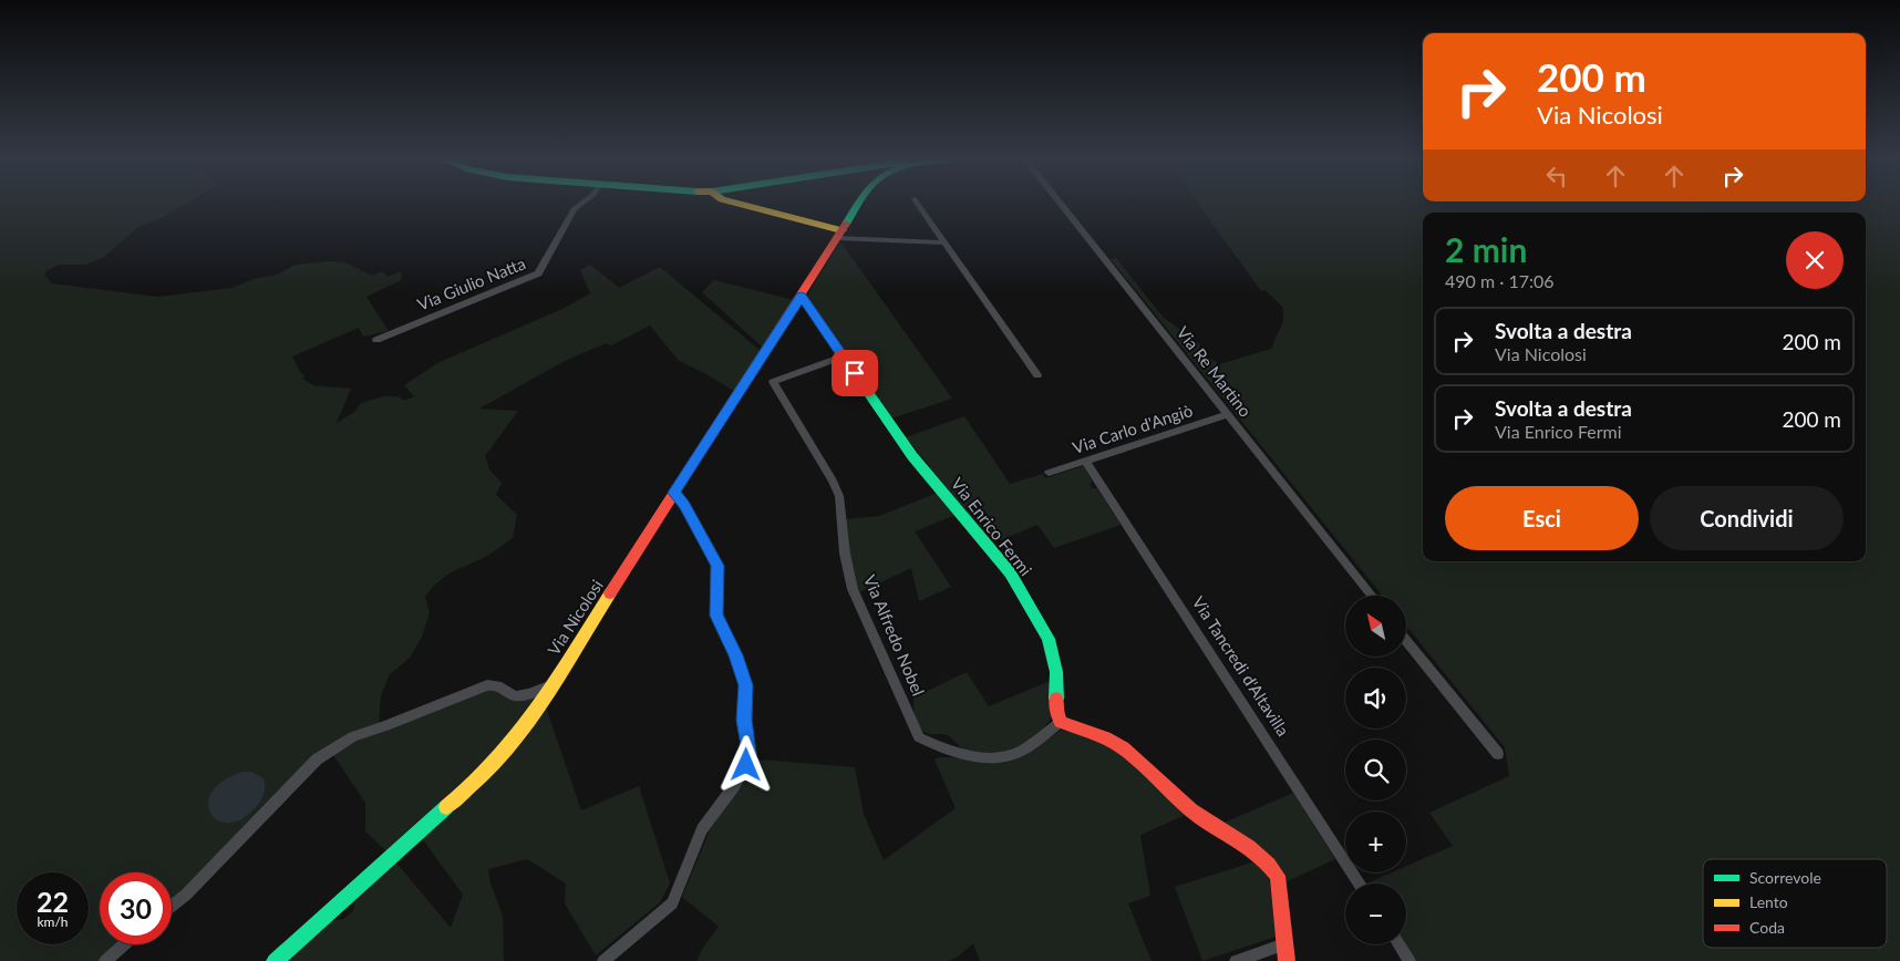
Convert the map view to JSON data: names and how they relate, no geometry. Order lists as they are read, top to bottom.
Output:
{
  "streets": {
    "street": [
      "Via Giulio Natta",
      "Via Re Martino",
      "Via Carlo d'Angiò",
      "Via Enrico Fermi",
      "Via Nicolosi",
      "Via Alfredo Nobel",
      "Via Tancredi d'Altavilla"
    ]
  },
  "crossings": [
    ["Via Re Martino", "Via Carlo d'Angiò"],
    ["Via Carlo d'Angiò", "Via Tancredi d'Altavilla"],
    ["Via Enrico Fermi", "Via Nicolosi"],
    ["Via Enrico Fermi", "Via Alfredo Nobel"]
  ],
  "legend": ["Scorrevole", "Lento", "Coda"],
  "north": "top left",
  "page": {
    "turn": ["200 m", "Via Nicolosi"],
    "heading": ["2 min", "490 m · 17:06"],
    "list": [
      {
        "name": "Svolta a destra",
        "note": "Via Nicolosi",
        "value": "200 m"
      },
      {
        "name": "Svolta a destra",
        "note": "Via Enrico Fermi",
        "value": "200 m"
      }
    ],
    "buttons": ["Esci", "Condividi"],
    "map_buttons": ["+", "−"],
    "speed": "22 km/h",
    "limit": "30"
  }
}
